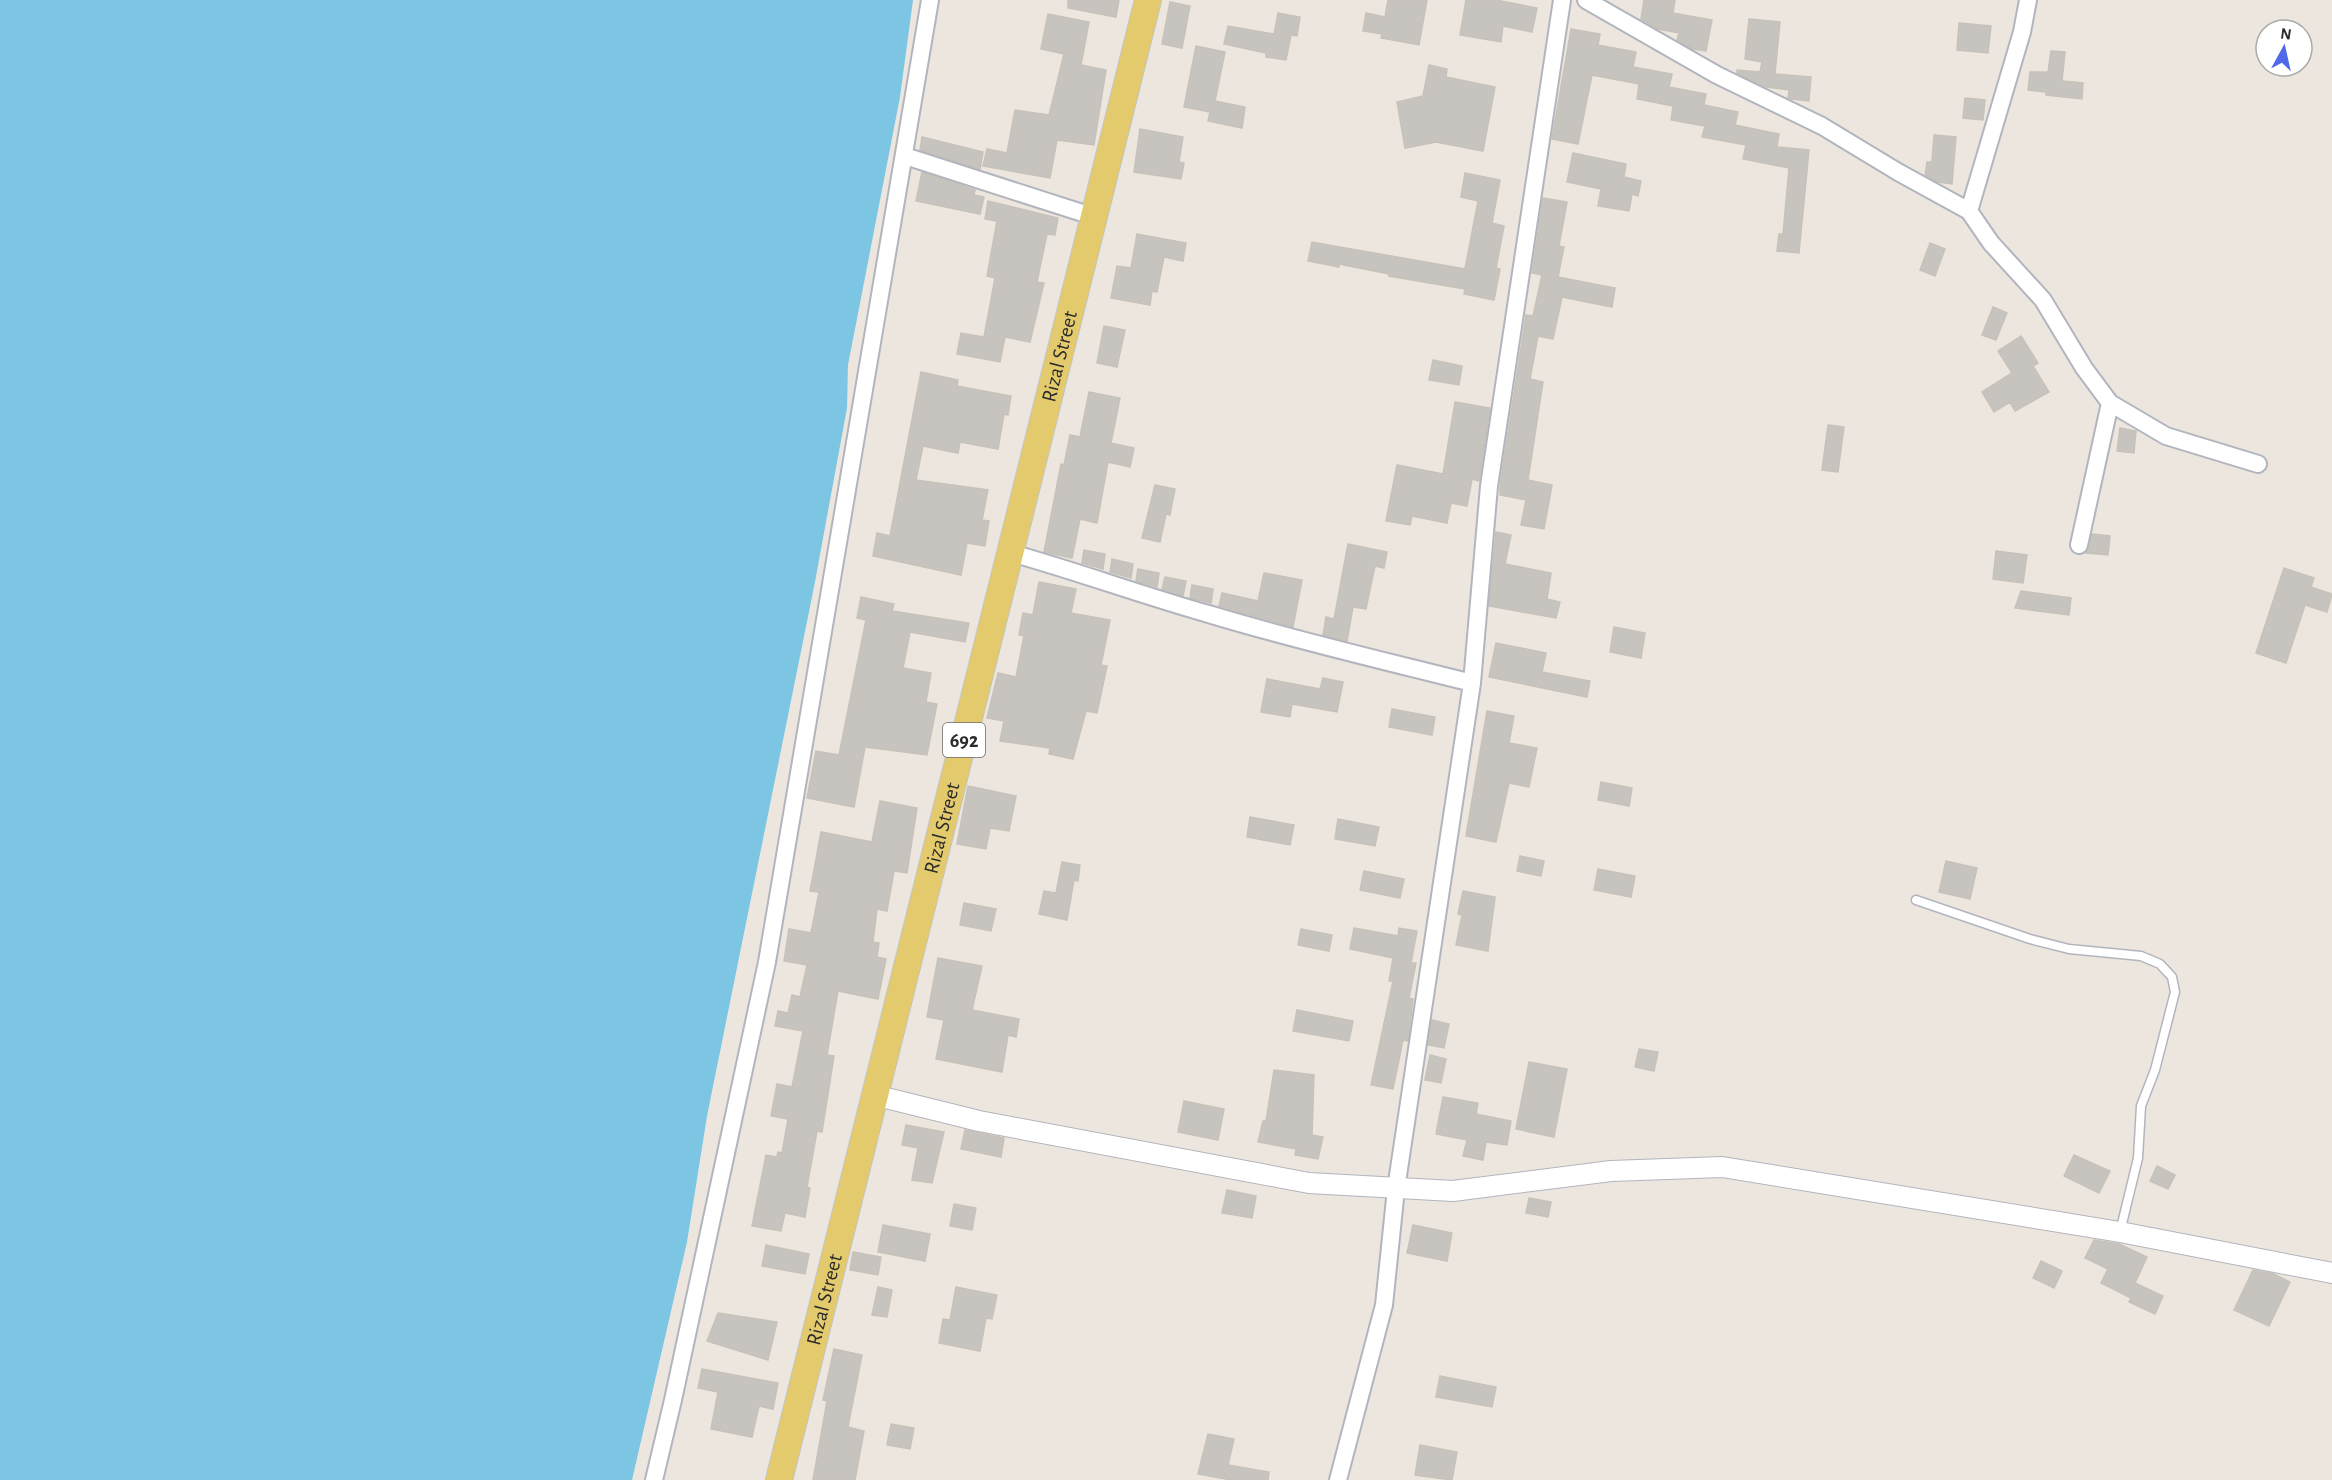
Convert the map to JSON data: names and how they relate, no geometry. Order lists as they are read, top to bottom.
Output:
{
  "streets": {
    "main road": ["Rizal Street", "692"]
  },
  "north": "top"
}
